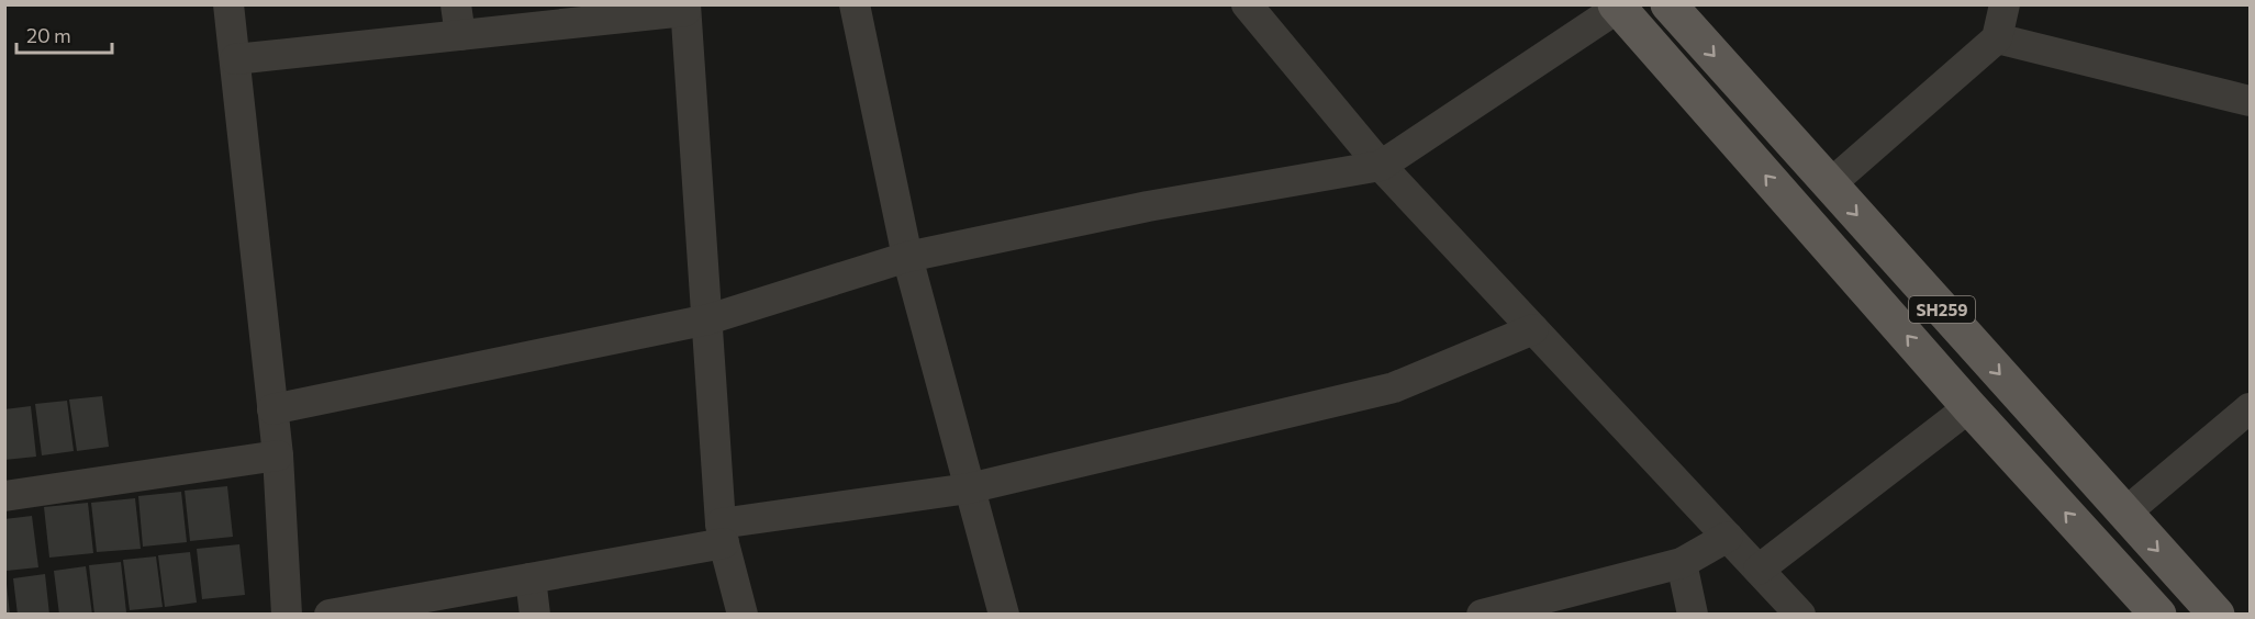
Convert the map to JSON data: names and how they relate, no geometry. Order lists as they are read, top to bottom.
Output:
{
  "streets": {
    "main road": ["SH259"]
  },
  "scale_bar": "20 m"
}
